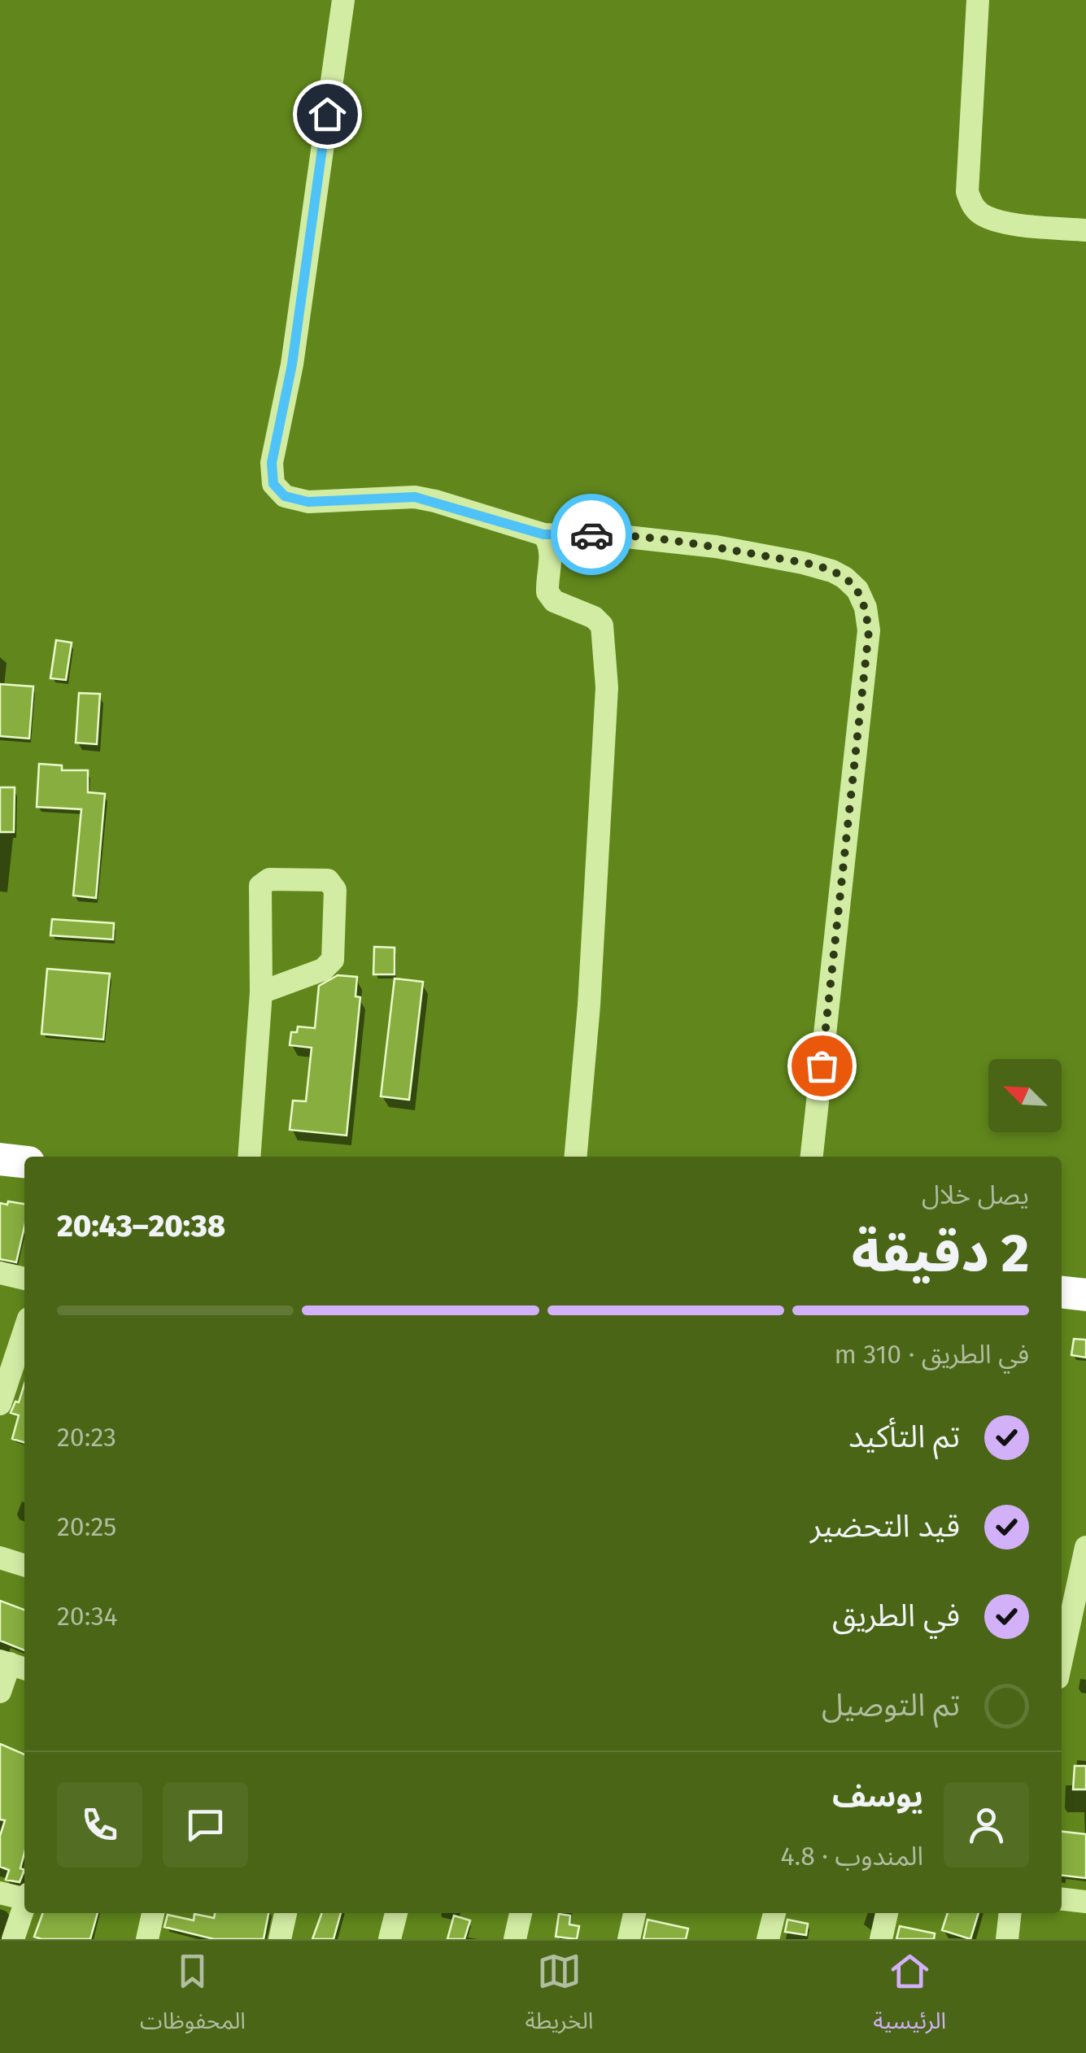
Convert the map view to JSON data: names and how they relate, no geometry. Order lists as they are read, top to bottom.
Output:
{
  "north": "top left",
  "page": {
    "heading": ["2 دقيقة", "يصل خلال", "20:38–20:43"],
    "panel": ["يوسف", "المندوب · 4.8"],
    "bar": "في الطريق · 310 m",
    "list": [
      ["تم التأكيد", "20:23"],
      ["قيد التحضير", "20:25"],
      ["في الطريق", "20:34"],
      "تم التوصيل"
    ],
    "tabs": ["الرئيسية", "الخريطة", "المحفوظات"]
  }
}
